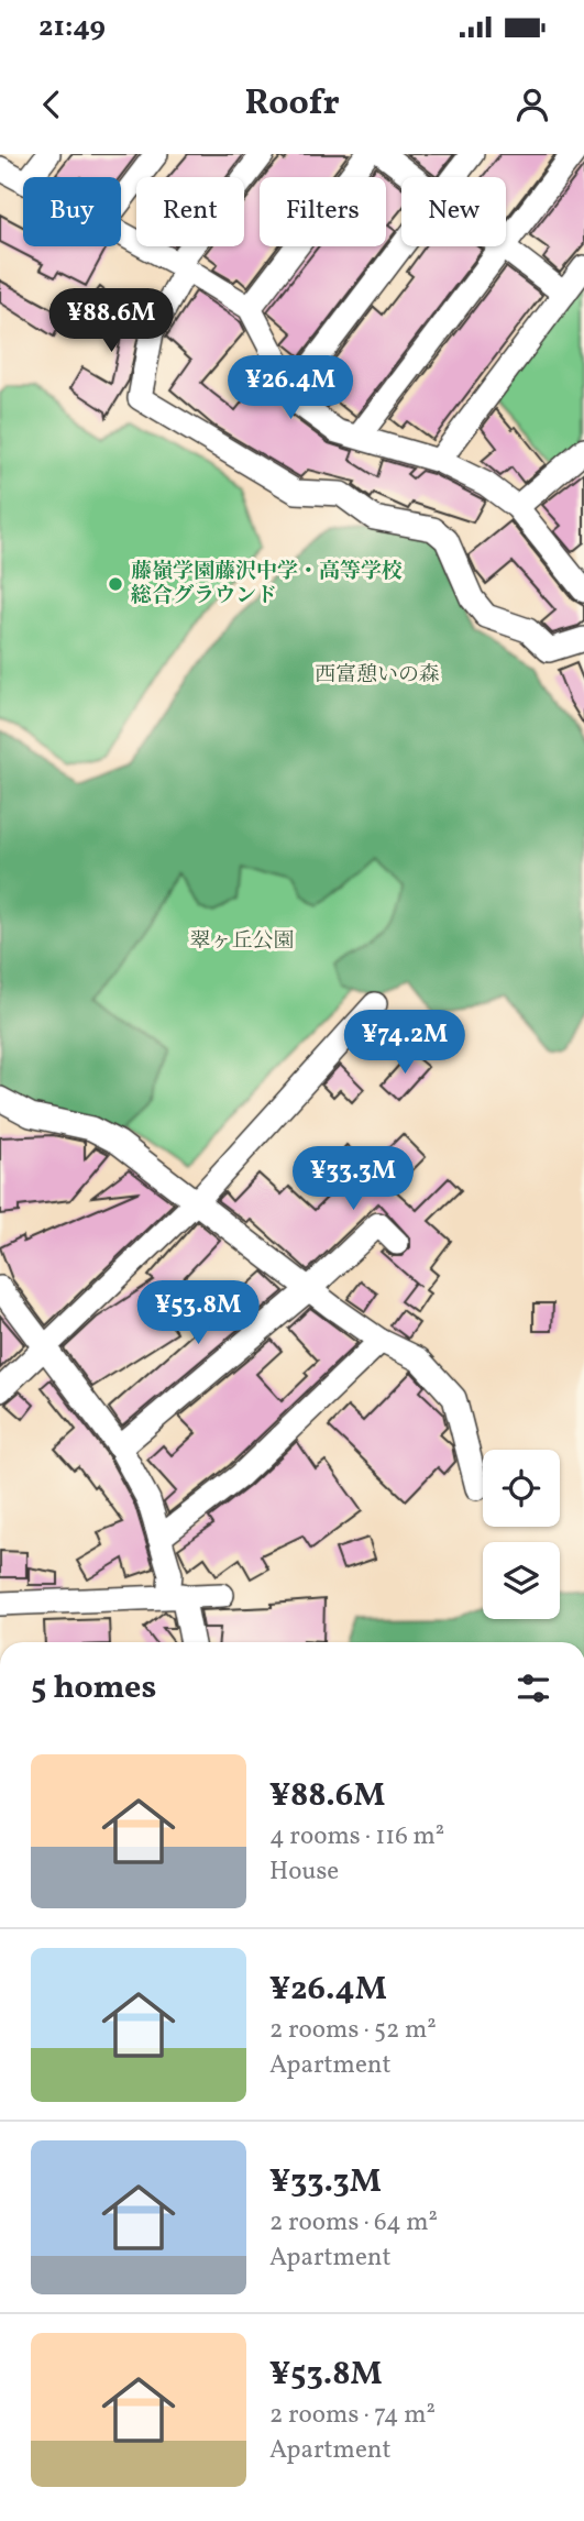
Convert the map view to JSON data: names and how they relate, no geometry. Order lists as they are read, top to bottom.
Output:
{
  "parks": ["西富憩いの森", "翠ヶ丘公園"],
  "places": ["藤嶺学園藤沢中学・高等学校 総合グラウンド"],
  "page": {
    "status": "21:49",
    "header": "Roofr",
    "chip": [
      "Buy",
      "Rent",
      "Filters",
      "New"
    ],
    "price": [
      "¥88.6M",
      "¥26.4M",
      "¥74.2M",
      "¥33.3M",
      "¥53.8M"
    ],
    "heading": "5 homes",
    "list": [
      {
        "name": "¥88.6M",
        "note": "4 rooms · 116 m² · House"
      },
      {
        "name": "¥26.4M",
        "note": "2 rooms · 52 m² · Apartment"
      },
      {
        "name": "¥33.3M",
        "note": "2 rooms · 64 m² · Apartment"
      },
      {
        "name": "¥53.8M",
        "note": "2 rooms · 74 m² · Apartment"
      }
    ]
  }
}
